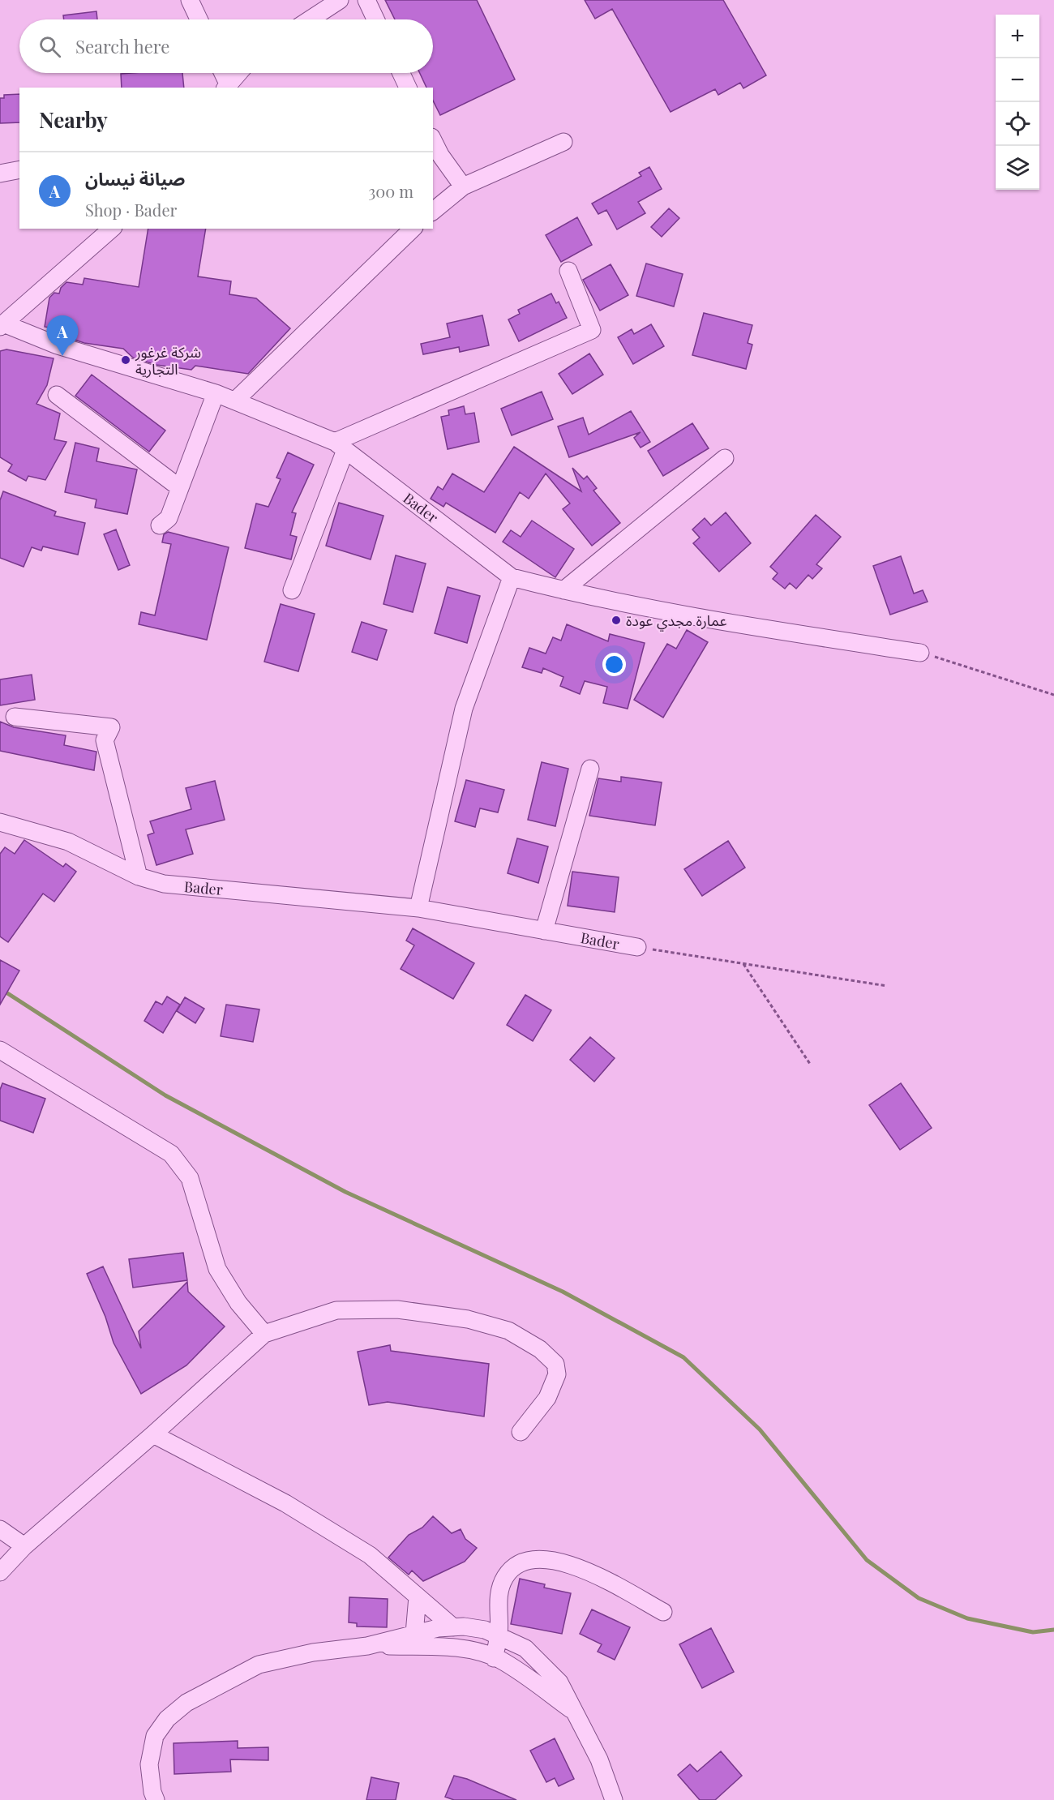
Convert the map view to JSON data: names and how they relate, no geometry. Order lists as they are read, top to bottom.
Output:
{
  "streets": {
    "street": ["Bader"]
  },
  "places": ["شركة غرغور التجارية", "عمارة مجدي عودة"],
  "page": {
    "map_buttons": ["+", "−"],
    "search": "Search here",
    "heading": "Nearby",
    "list": [
      {
        "mark": "A",
        "name": "صيانة نيسان",
        "note": "Shop · Bader",
        "value": "300 m"
      }
    ],
    "pins": "A"
  }
}
